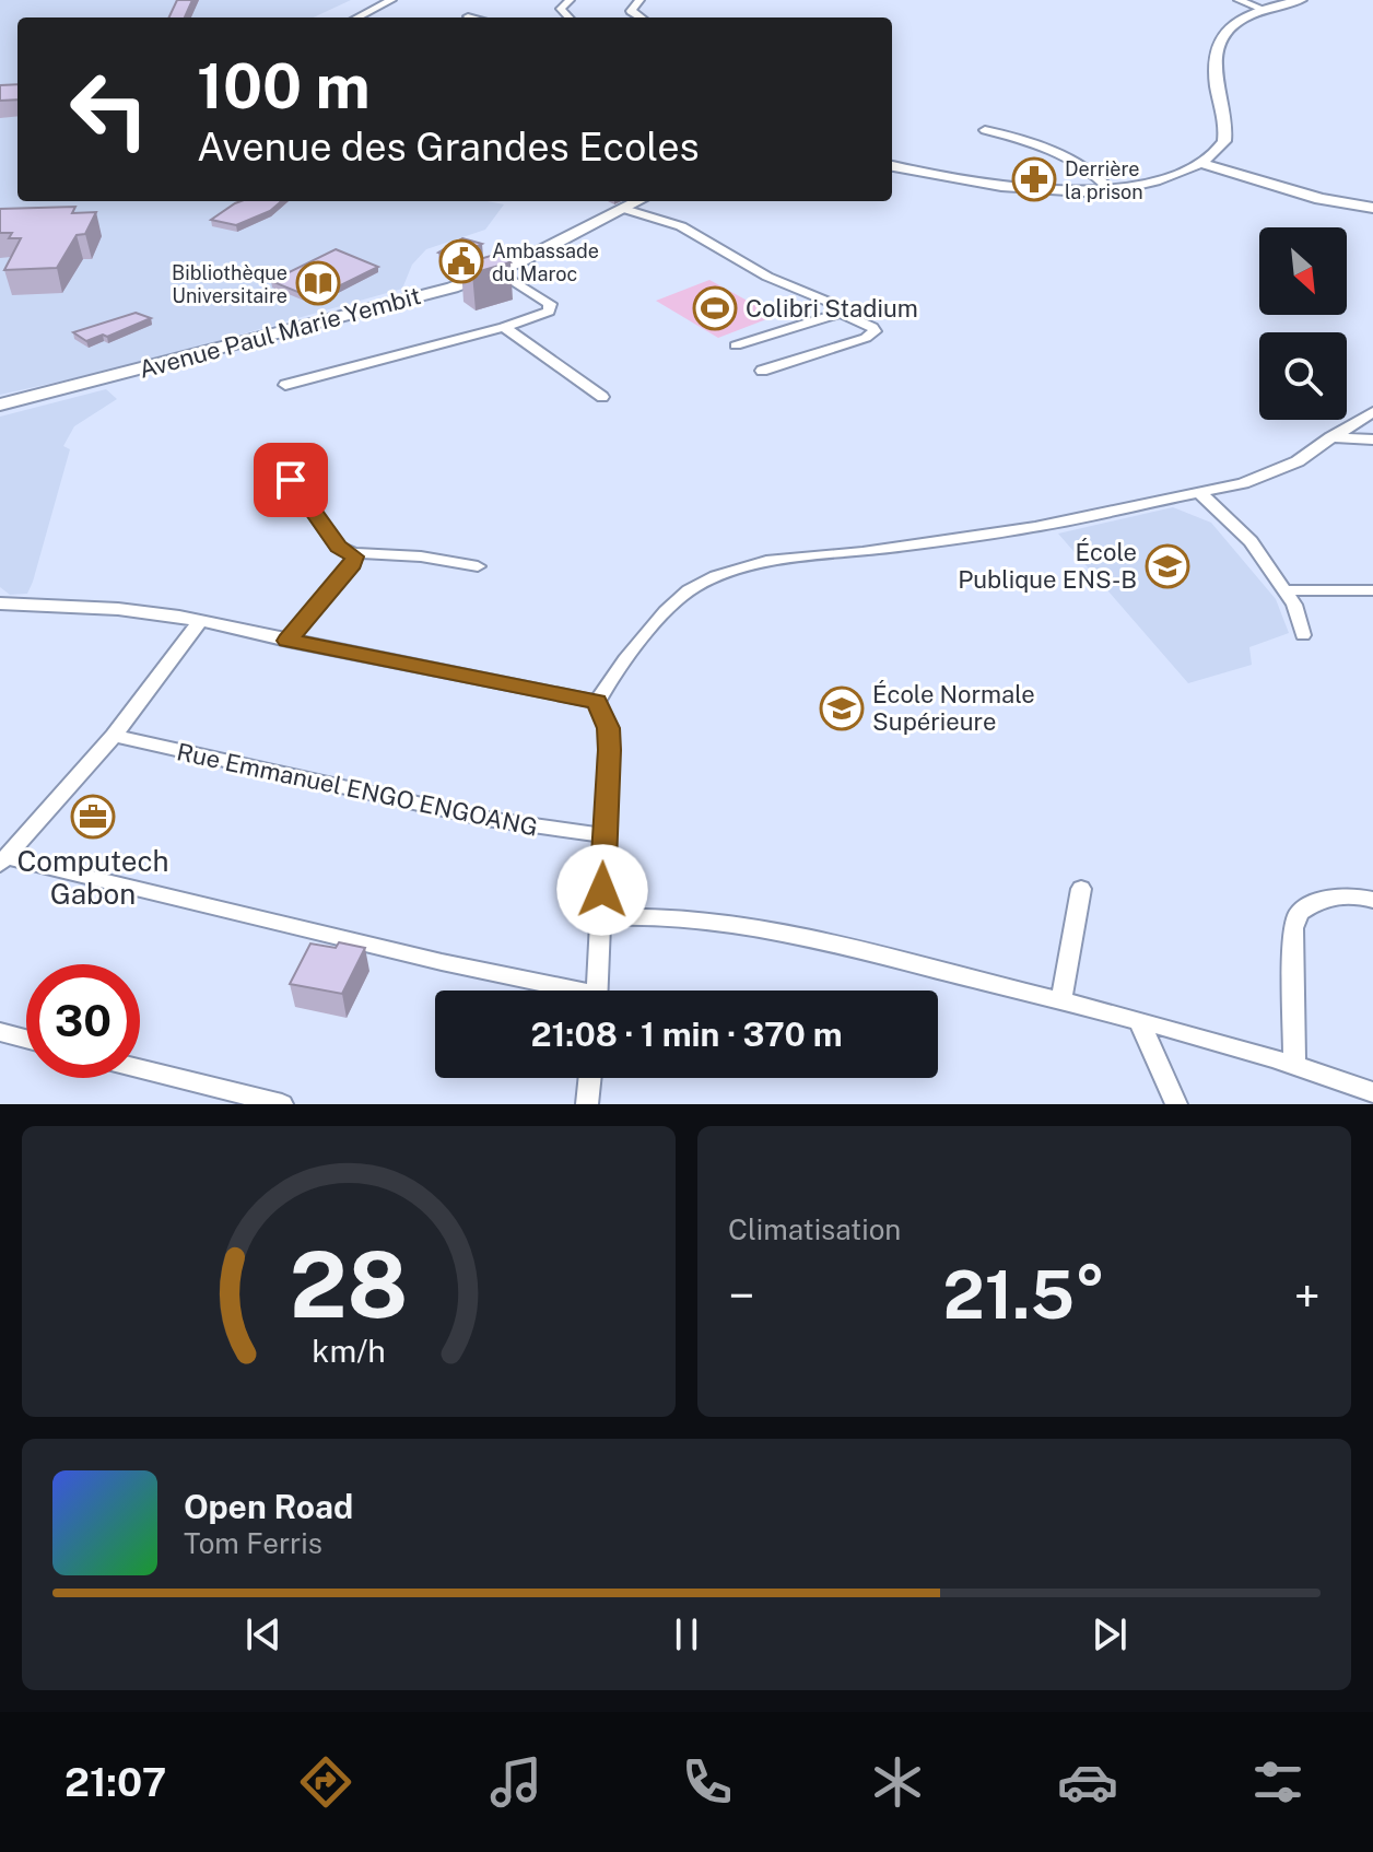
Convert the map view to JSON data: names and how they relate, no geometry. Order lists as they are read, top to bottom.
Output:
{
  "streets": {
    "main road": ["Avenue Paul Marie Yembit"],
    "street": ["Rue Emmanuel ENGO ENGOANG"]
  },
  "places": {
    "pharmacy": ["Derrière la prison"],
    "public building": ["Ambassade du Maroc"],
    "library": ["Bibliothèque Universitaire"],
    "sports": ["Colibri Stadium"],
    "school or university": ["École Publique ENS-B", "École Normale Supérieure"],
    "office": ["Computech Gabon"]
  },
  "north": "bottom right",
  "page": {
    "turn": ["100 m", "Avenue des Grandes Ecoles"],
    "limit": "30",
    "trip": "21:08 · 1 min · 370 m",
    "tile": "Climatisation",
    "heat": ["−", "21.5°", "+"],
    "song": ["Open Road", "Tom Ferris"],
    "tabs": "21:07",
    "gauge": ["28", "km/h"]
  }
}
